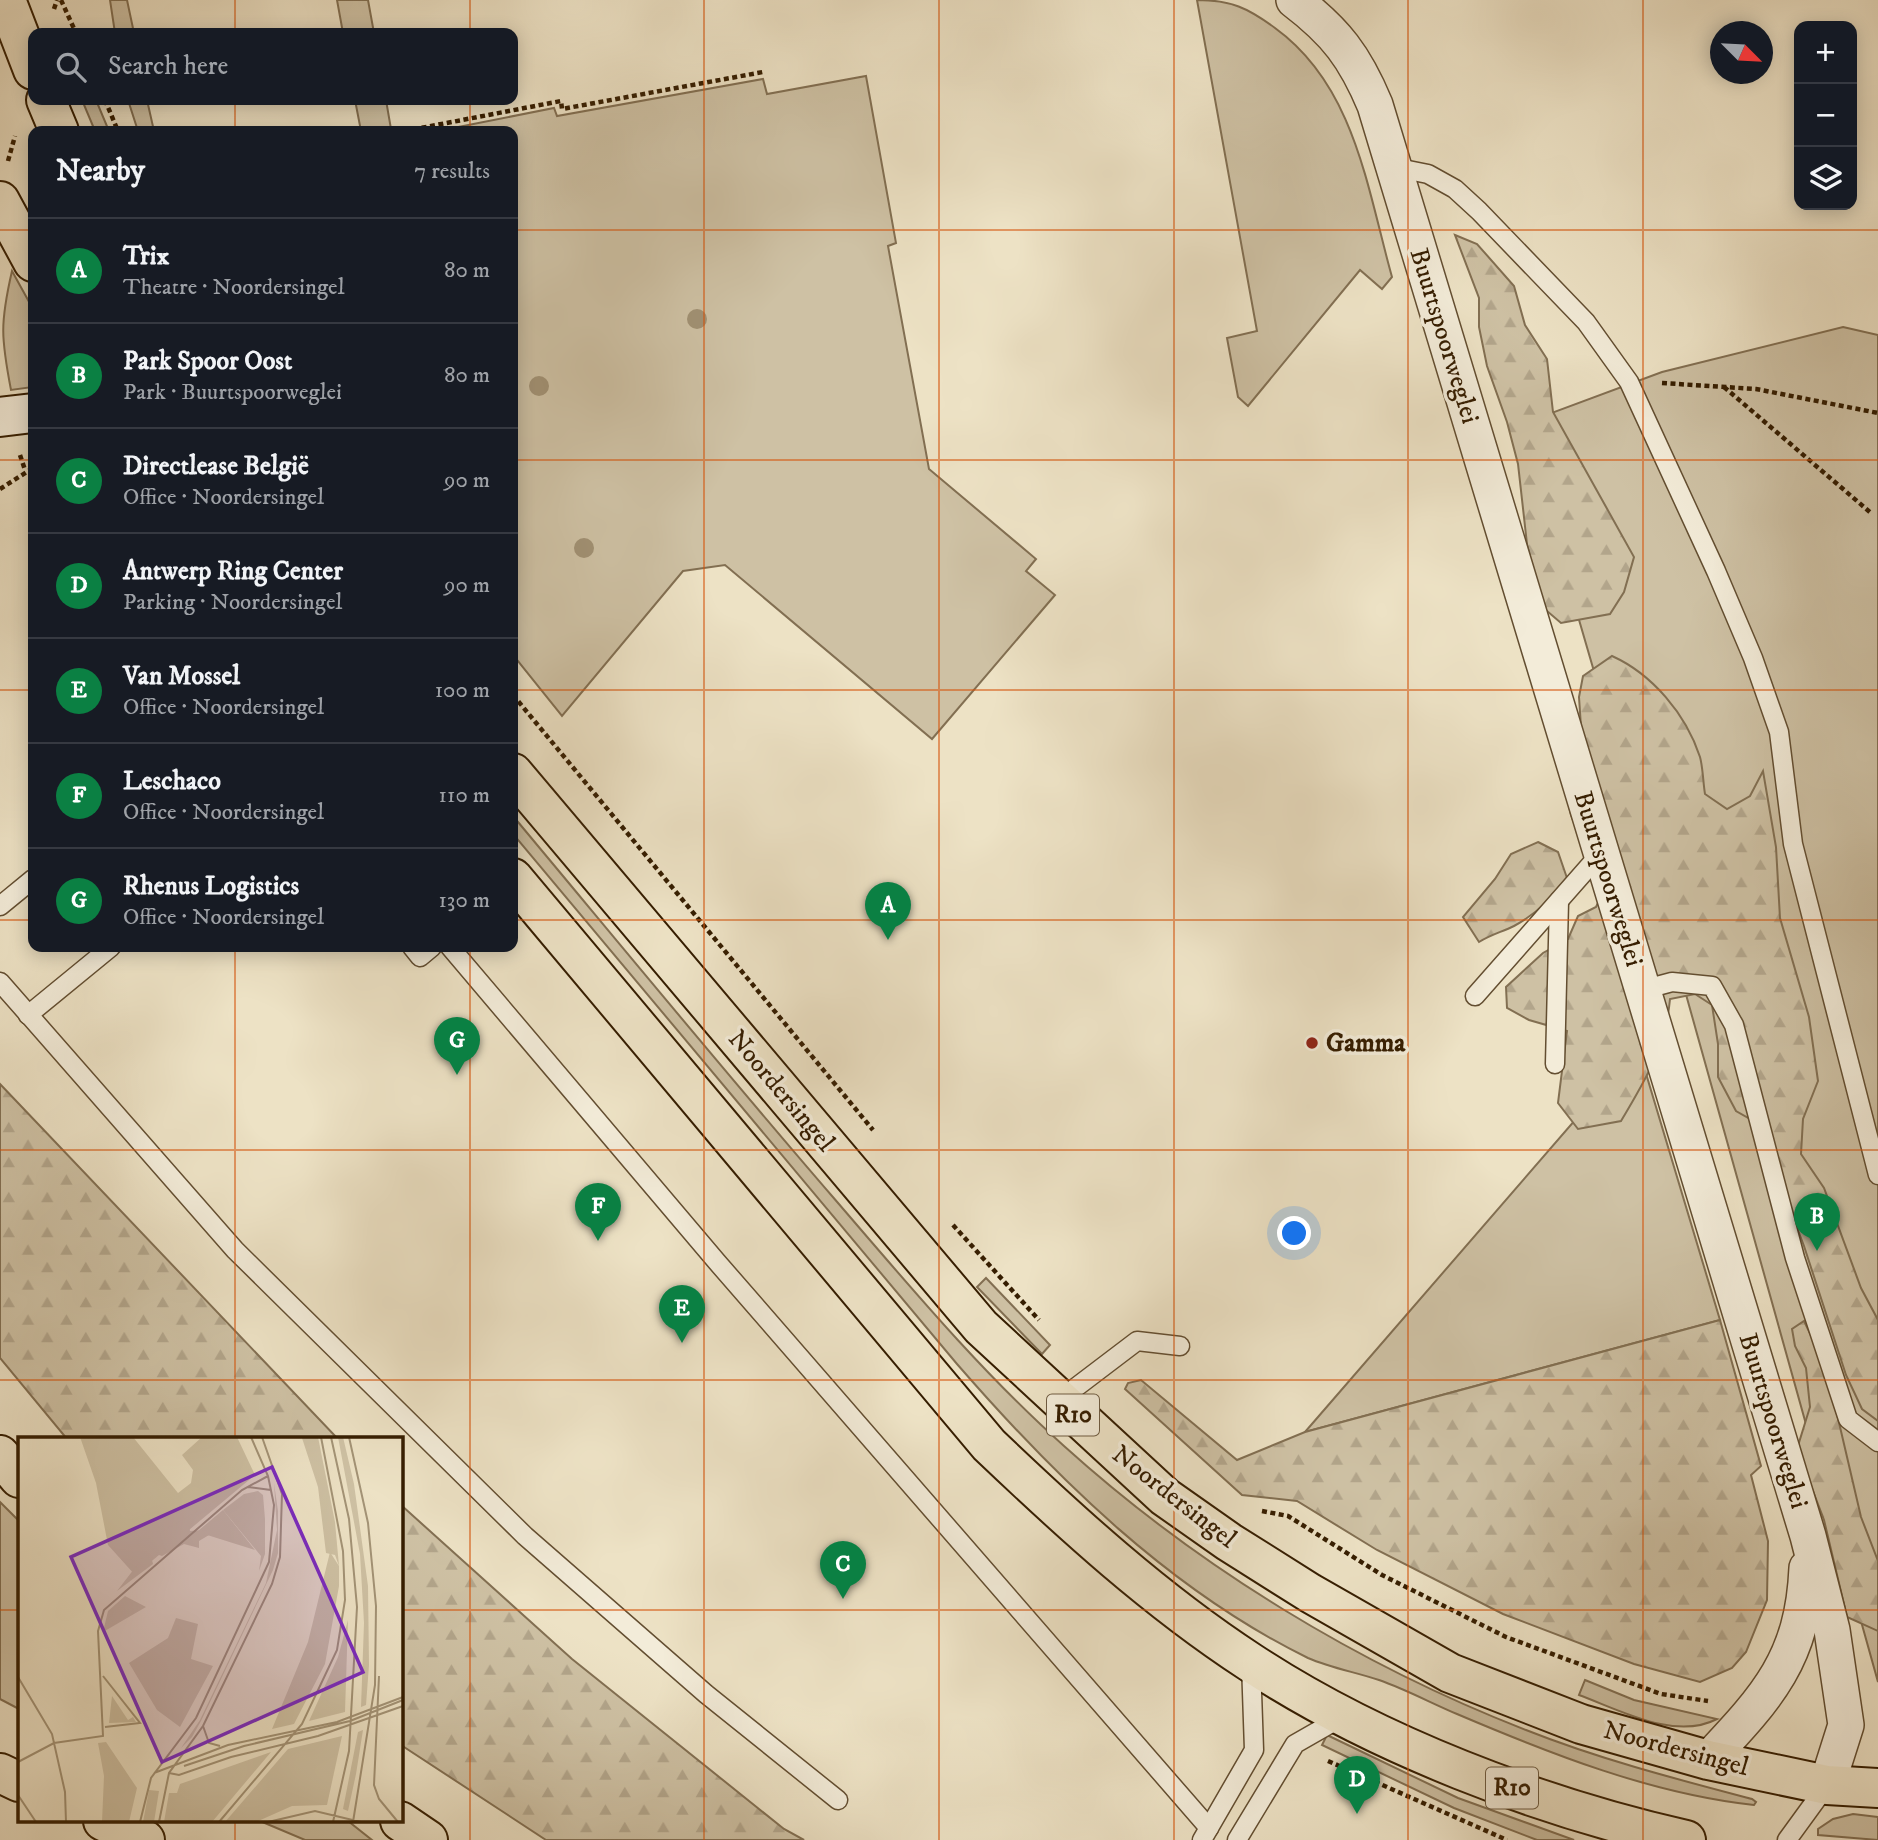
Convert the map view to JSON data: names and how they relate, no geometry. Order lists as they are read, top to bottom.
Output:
{
  "streets": {
    "main road": ["Noordersingel", "R10"],
    "street": ["Buurtspoorweglei"]
  },
  "crossings": [
    ["Buurtspoorweglei", "Noordersingel"]
  ],
  "places": ["Gamma"],
  "north": "bottom right",
  "page": {
    "map_buttons": ["+", "−"],
    "search": "Search here",
    "heading": ["Nearby", "7 results"],
    "list": [
      {
        "mark": "A",
        "name": "Trix",
        "note": "Theatre · Noordersingel",
        "value": "80 m"
      },
      {
        "mark": "B",
        "name": "Park Spoor Oost",
        "note": "Park · Buurtspoorweglei",
        "value": "80 m"
      },
      {
        "mark": "C",
        "name": "Directlease België",
        "note": "Office · Noordersingel",
        "value": "90 m"
      },
      {
        "mark": "D",
        "name": "Antwerp Ring Center",
        "note": "Parking · Noordersingel",
        "value": "90 m"
      },
      {
        "mark": "E",
        "name": "Van Mossel",
        "note": "Office · Noordersingel",
        "value": "100 m"
      },
      {
        "mark": "F",
        "name": "Leschaco",
        "note": "Office · Noordersingel",
        "value": "110 m"
      },
      {
        "mark": "G",
        "name": "Rhenus Logistics",
        "note": "Office · Noordersingel",
        "value": "130 m"
      }
    ],
    "pins": [
      "A",
      "G",
      "F",
      "B",
      "E",
      "C",
      "D"
    ]
  }
}
